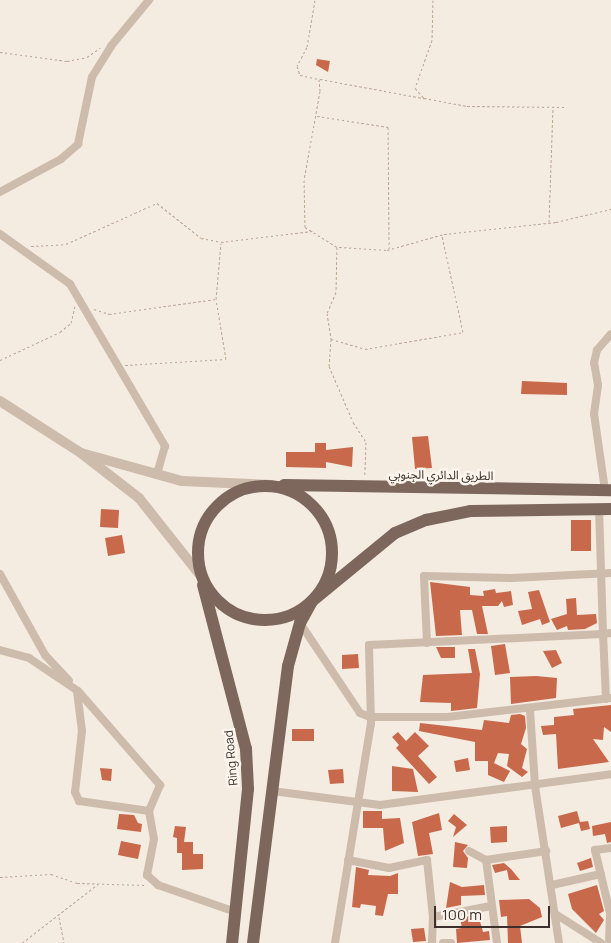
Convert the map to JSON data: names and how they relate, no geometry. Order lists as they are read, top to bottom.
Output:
{
  "streets": {
    "main road": ["الطريق الدائري الجنوبي", "Ring Road"]
  },
  "crossings": [
    ["الطريق الدائري الجنوبي", "Ring Road"]
  ],
  "scale_bar": "100 m"
}
